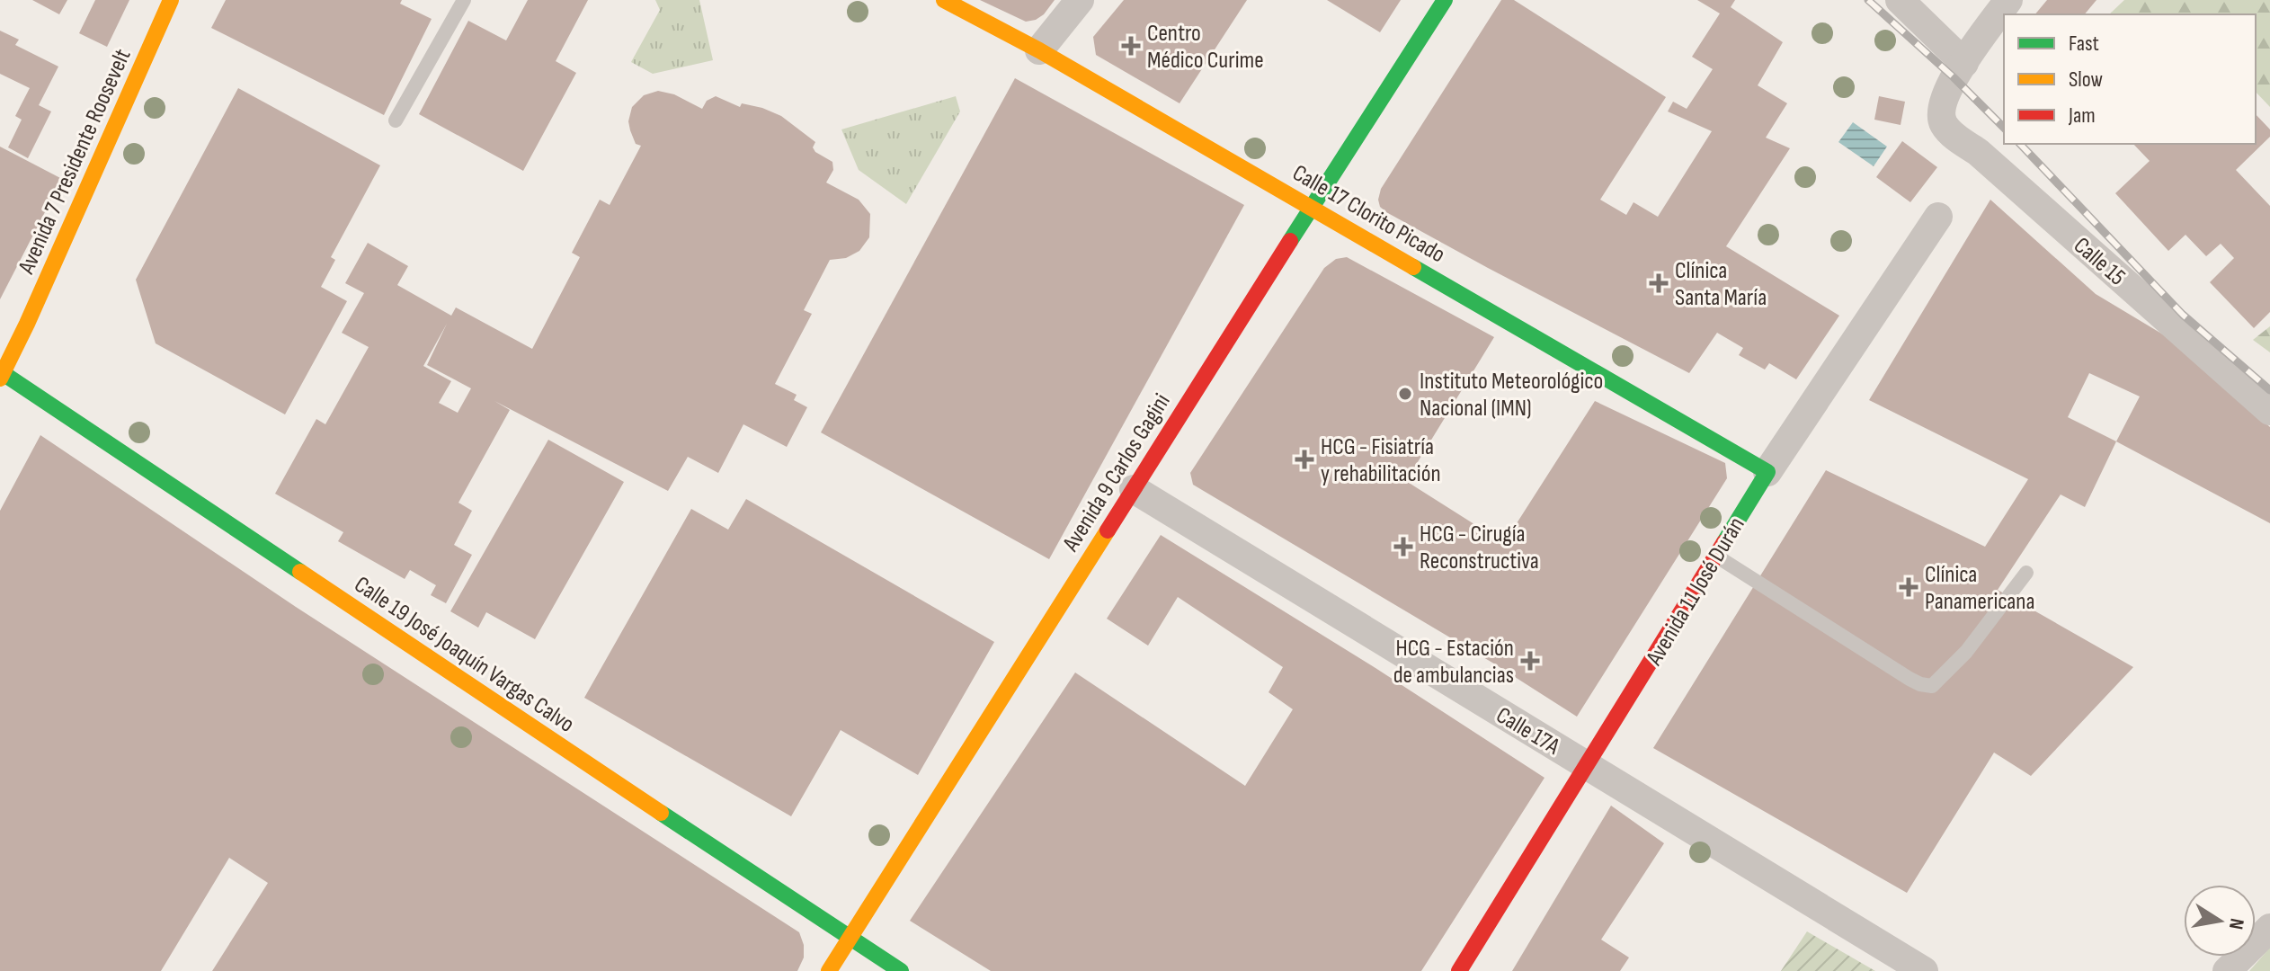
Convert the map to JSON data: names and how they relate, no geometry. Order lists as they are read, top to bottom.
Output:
{
  "streets": {
    "street": [
      "Avenida 7 Presidente Roosevelt",
      "Calle 17 Clorito Picado",
      "Calle 15",
      "Avenida 9 Carlos Gagini",
      "Avenida 11 José Durán",
      "Calle 19 José Joaquín Vargas Calvo",
      "Calle 17A"
    ]
  },
  "crossings": [
    ["Avenida 7 Presidente Roosevelt", "Calle 19 José Joaquín Vargas Calvo"],
    ["Calle 17 Clorito Picado", "Avenida 9 Carlos Gagini"],
    ["Calle 17 Clorito Picado", "Avenida 11 José Durán"],
    ["Avenida 9 Carlos Gagini", "Calle 19 José Joaquín Vargas Calvo"],
    ["Avenida 9 Carlos Gagini", "Calle 17A"],
    ["Avenida 11 José Durán", "Calle 17A"]
  ],
  "places": {
    "health": [
      "Centro Médico Curime",
      "Clínica Santa María",
      "HCG - Fisiatría y rehabilitación",
      "HCG - Cirugía Reconstructiva",
      "Clínica Panamericana",
      "HCG - Estación de ambulancias"
    ],
    "other": ["Instituto Meteorológico Nacional (IMN)"]
  },
  "legend": ["Fast", "Slow", "Jam"],
  "north": "right"
}
